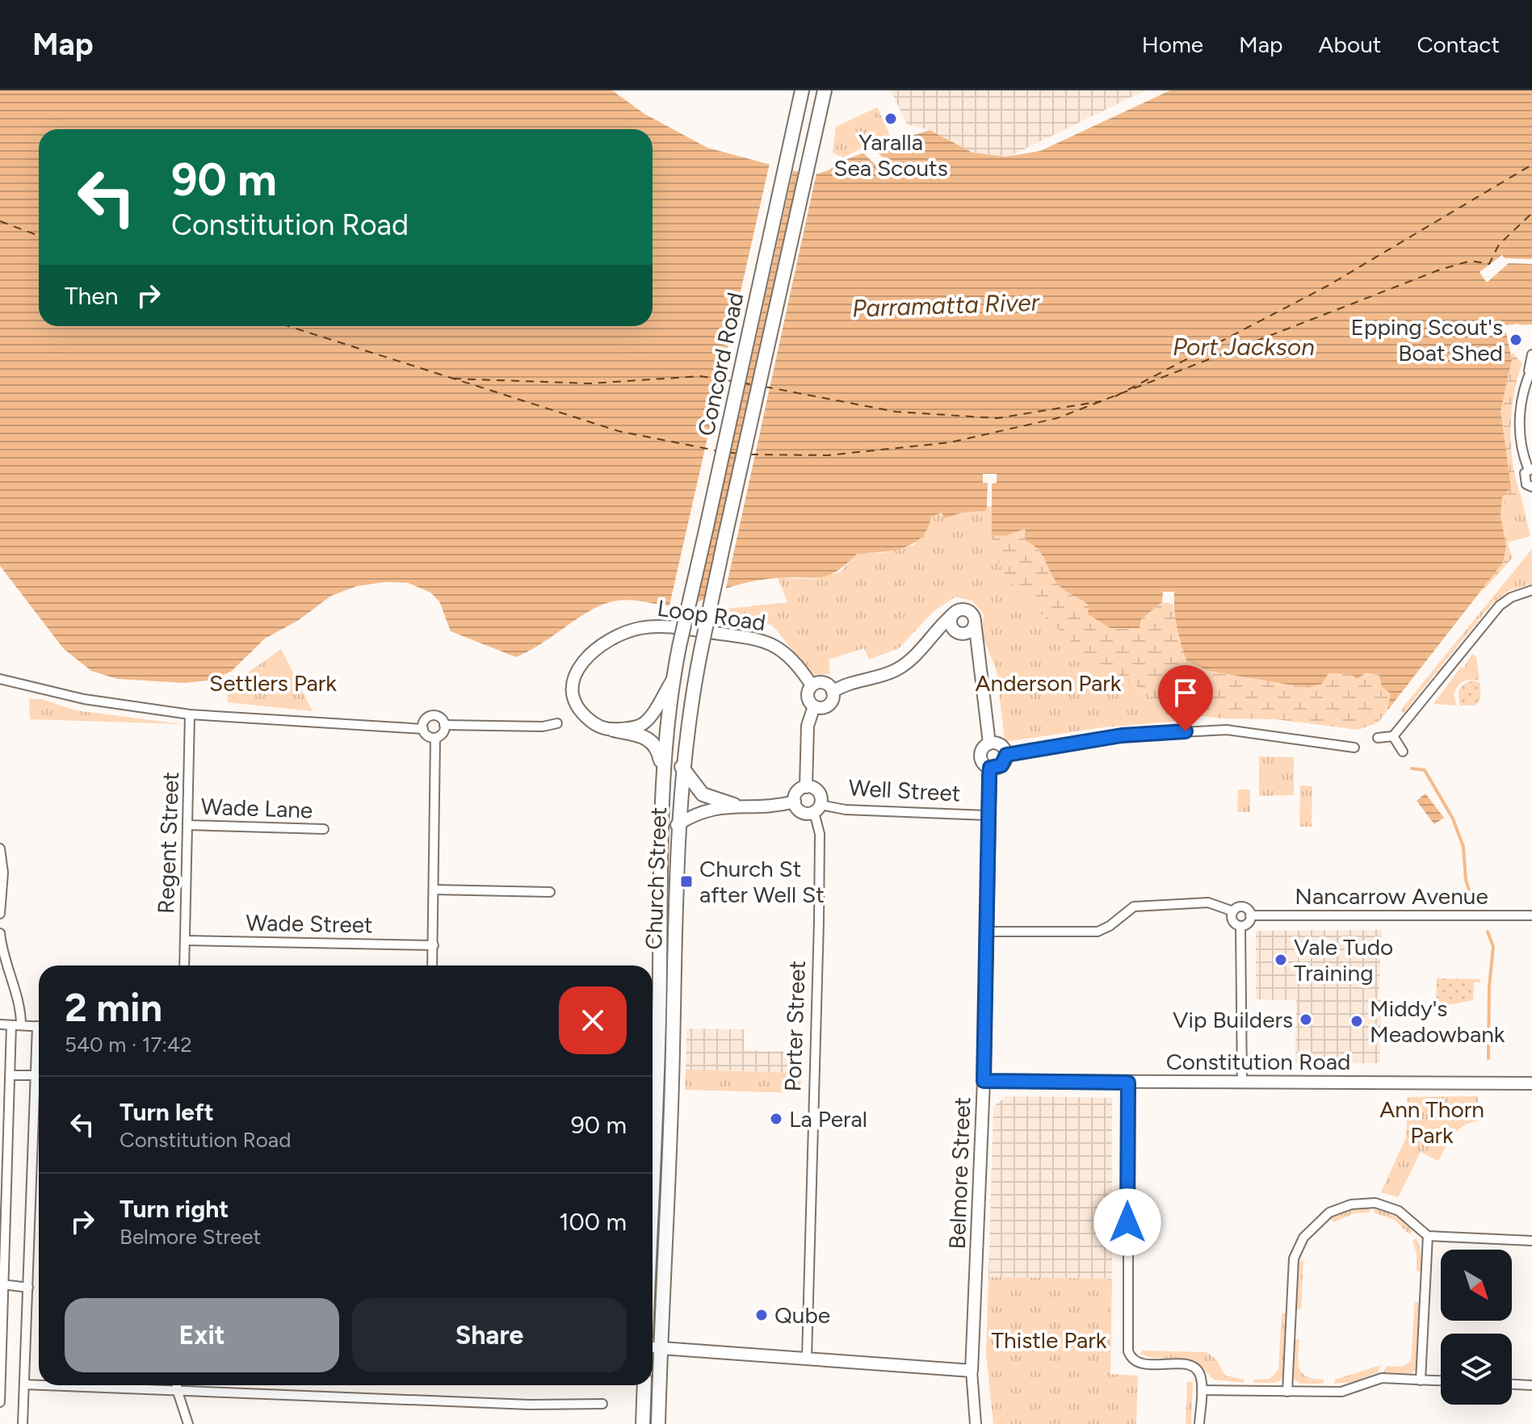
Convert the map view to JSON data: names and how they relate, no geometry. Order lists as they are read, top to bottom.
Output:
{
  "streets": {
    "highway": ["Concord Road", "Church Street"],
    "main road": ["Loop Road", "Constitution Road", "Belmore Street"],
    "street": [
      "Well Street",
      "Wade Lane",
      "Regent Street",
      "Nancarrow Avenue",
      "Wade Street",
      "Porter Street"
    ]
  },
  "crossings": [
    ["Concord Road", "Church Street"],
    ["Well Street", "Porter Street"],
    ["Well Street", "Belmore Street"],
    ["Wade Lane", "Regent Street"],
    ["Regent Street", "Wade Street"],
    ["Constitution Road", "Belmore Street"]
  ],
  "water": ["Parramatta River", "Port Jackson"],
  "parks": [
    "Settlers Park",
    "Anderson Park",
    "Ann Thorn Park",
    "Thistle Park"
  ],
  "places": {
    "other": [
      "Yaralla Sea Scouts",
      "Epping Scout's Boat Shed",
      "Vale Tudo Training",
      "Vip Builders",
      "Middy's Meadowbank",
      "La Peral",
      "Qube"
    ],
    "transit": ["Church St after Well St"]
  },
  "north": "bottom right",
  "page": {
    "header": "Map",
    "nav": [
      "Home",
      "Map",
      "About",
      "Contact"
    ],
    "turn": ["90 m", "Constitution Road"],
    "then": "Then",
    "heading": ["2 min", "540 m · 17:42"],
    "list": [
      {
        "name": "Turn left",
        "note": "Constitution Road",
        "value": "90 m"
      },
      {
        "name": "Turn right",
        "note": "Belmore Street",
        "value": "100 m"
      }
    ],
    "buttons": ["Exit", "Share"]
  }
}
